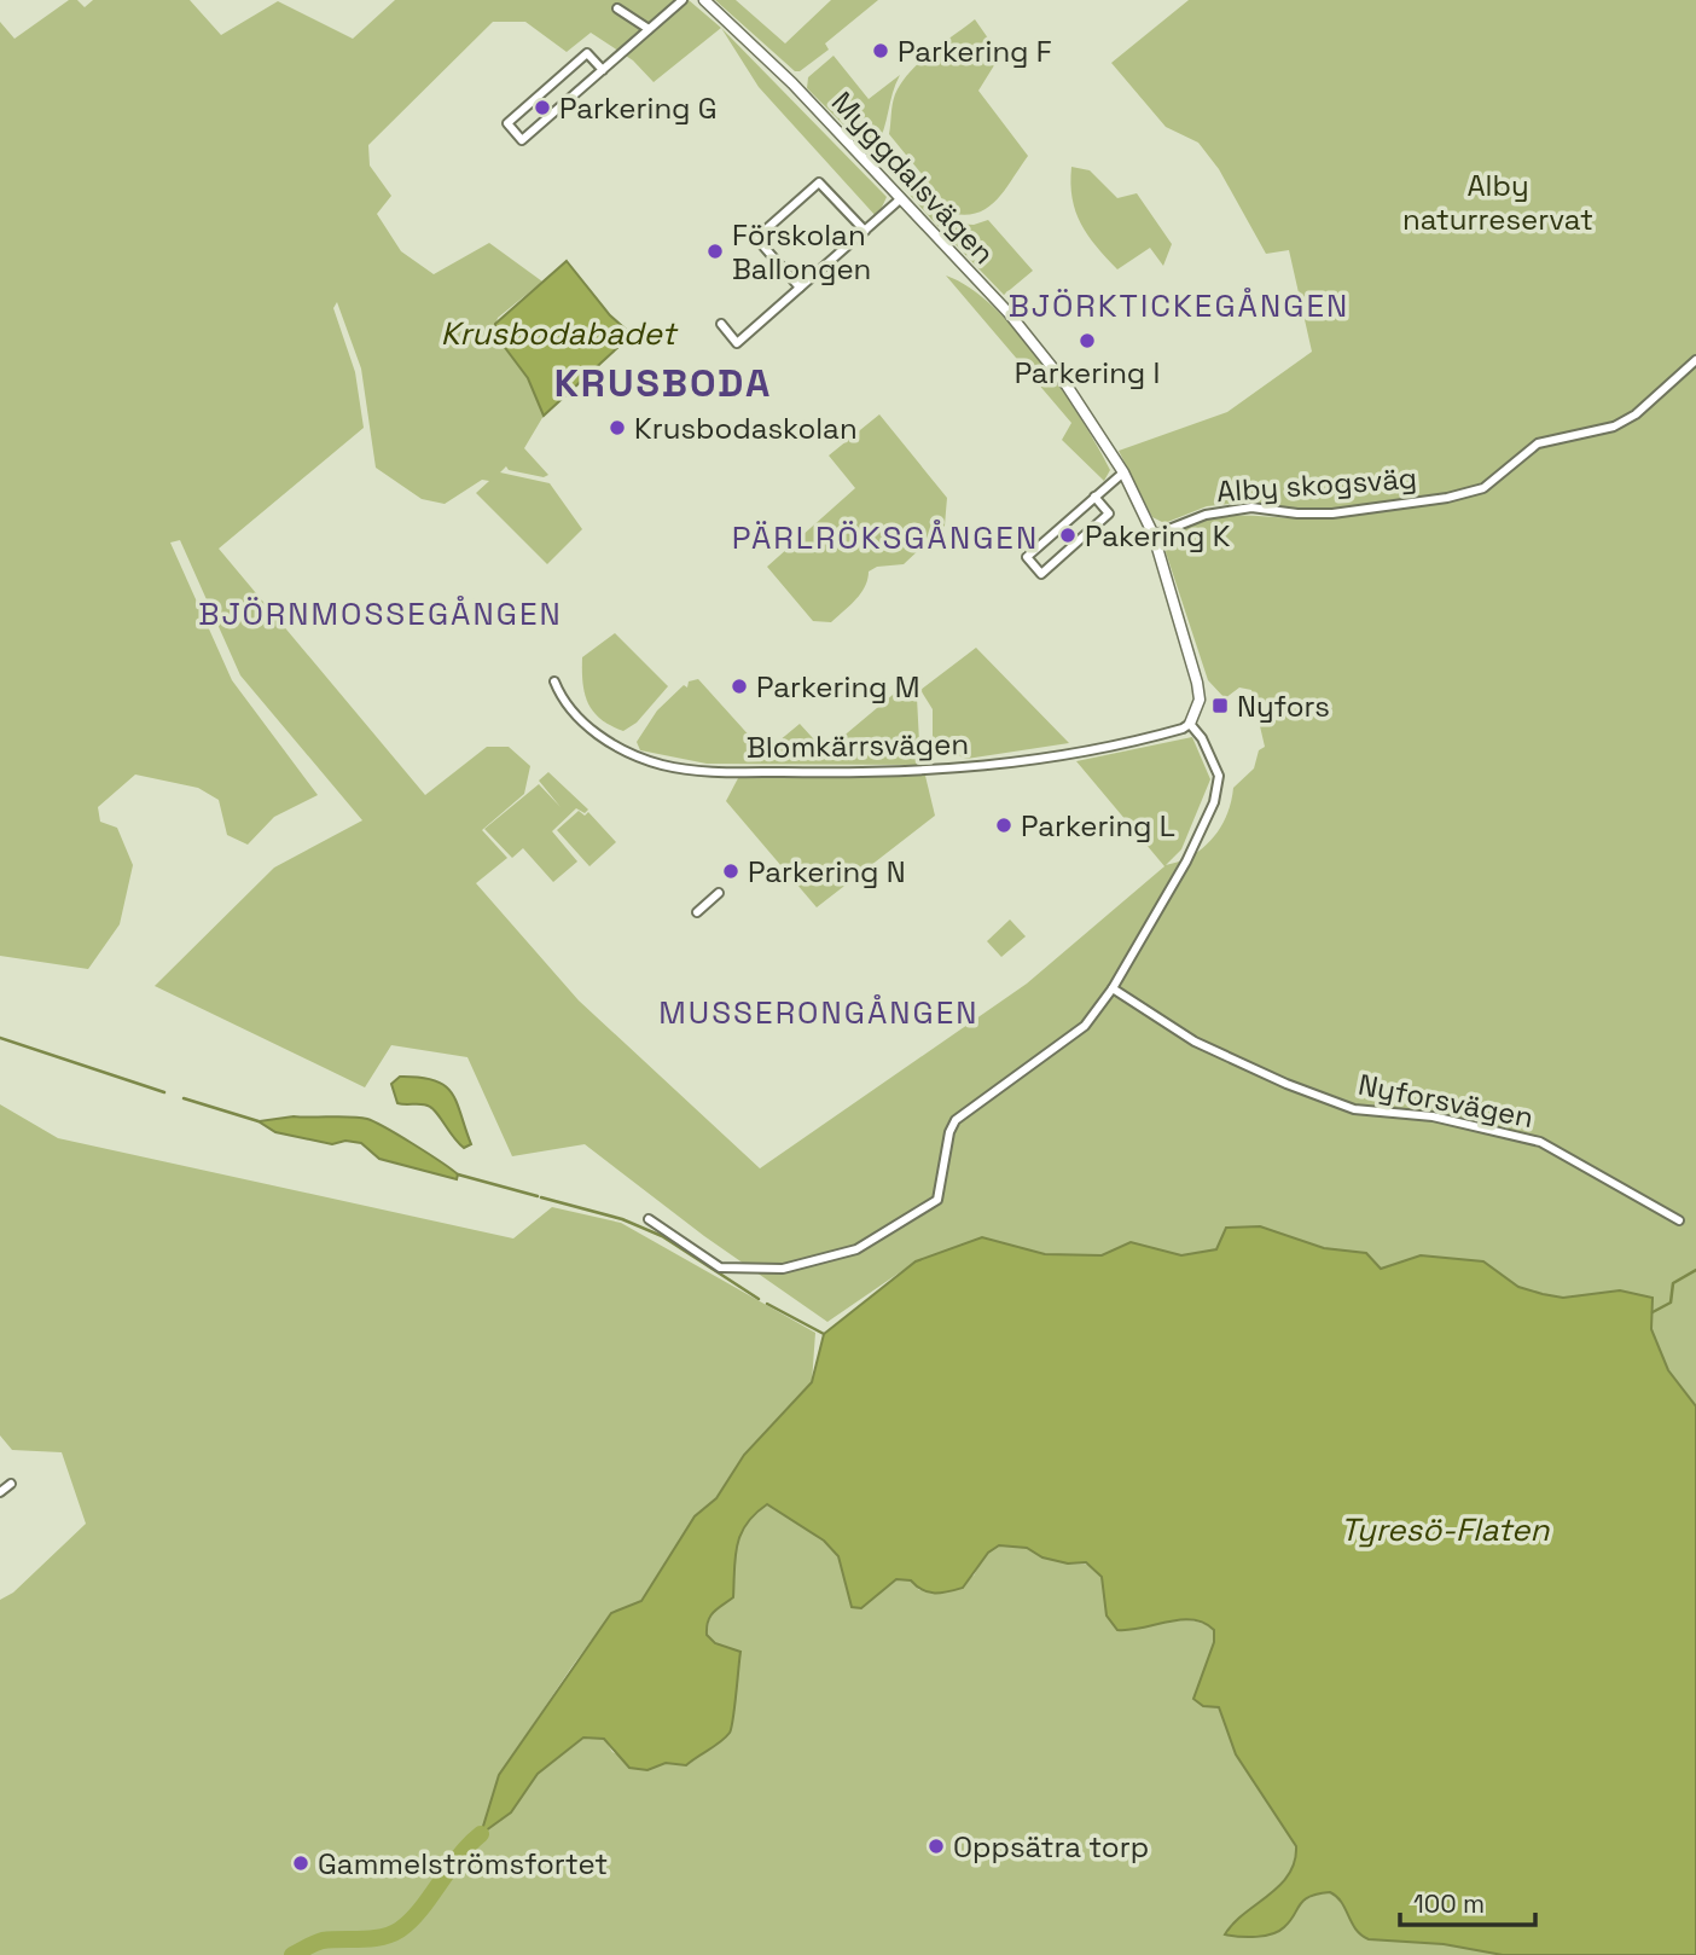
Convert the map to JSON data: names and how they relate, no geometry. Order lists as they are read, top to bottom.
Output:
{
  "streets": {
    "street": [
      "Myggdalsvägen",
      "Alby skogsväg",
      "Blomkärrsvägen",
      "Nyforsvägen"
    ]
  },
  "crossings": [
    ["Myggdalsvägen", "Alby skogsväg"],
    ["Myggdalsvägen", "Blomkärrsvägen"]
  ],
  "districts": [
    "BJÖRKTICKEGÅNGEN",
    "KRUSBODA",
    "PÄRLRÖKSGÅNGEN",
    "BJÖRNMOSSEGÅNGEN",
    "MUSSERONGÅNGEN"
  ],
  "water": ["Krusbodabadet", "Tyresö-Flaten"],
  "parks": ["Alby naturreservat"],
  "places": {
    "other": [
      "Parkering F",
      "Parkering G",
      "Förskolan Ballongen",
      "Parkering I",
      "Krusbodaskolan",
      "Pakering K",
      "Parkering M",
      "Parkering L",
      "Parkering N",
      "Oppsätra torp",
      "Gammelströmsfortet"
    ],
    "transit": ["Nyfors"]
  },
  "scale_bar": "100 m"
}
